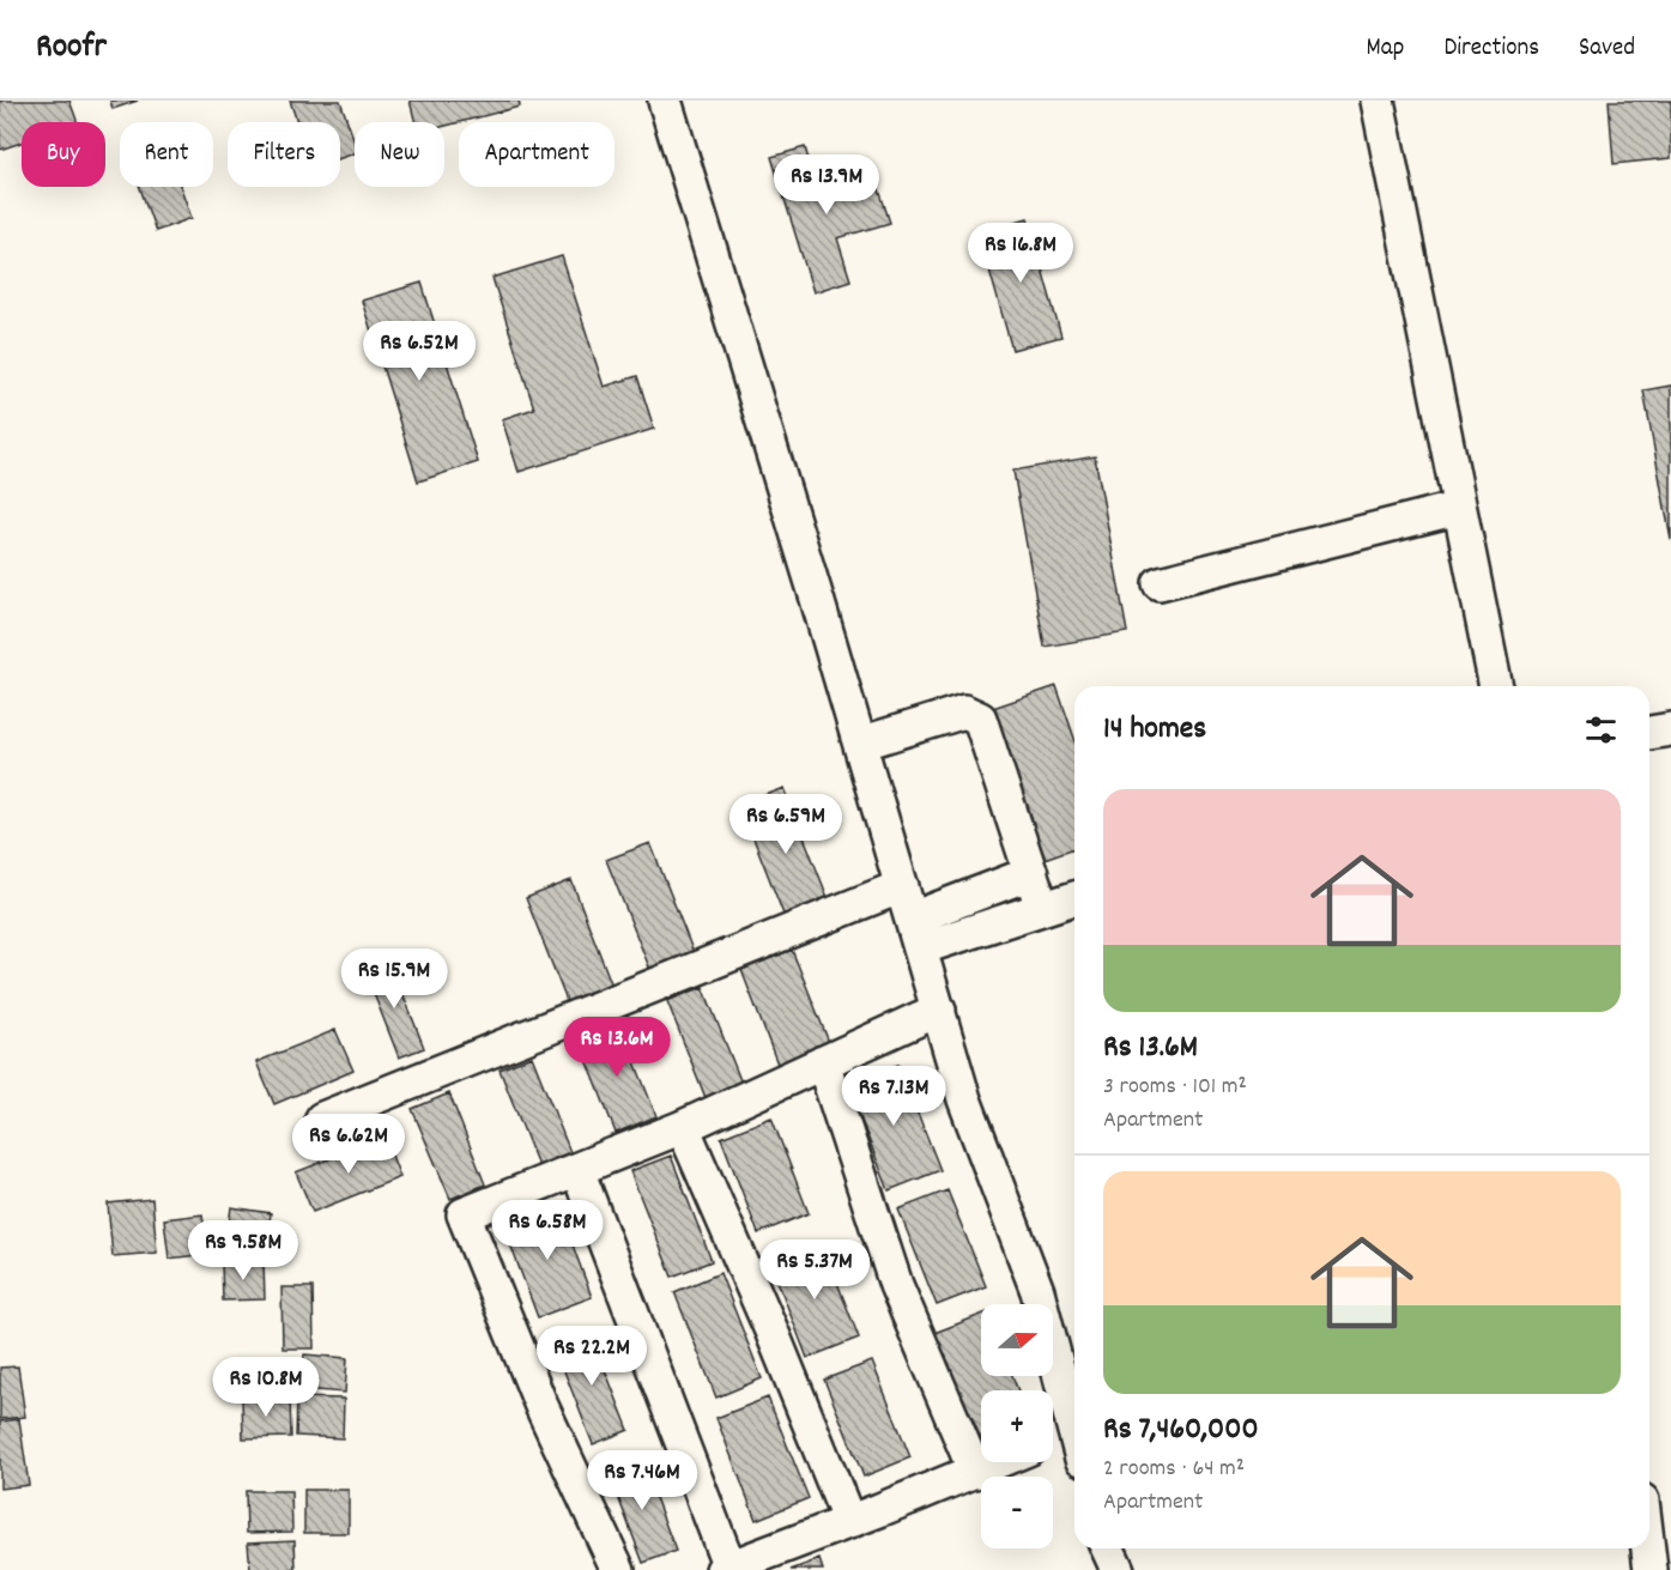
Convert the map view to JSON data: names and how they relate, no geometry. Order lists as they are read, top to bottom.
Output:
{
  "north": "right",
  "page": {
    "header": "Roofr",
    "nav": ["Map", "Directions", "Saved"],
    "chip": [
      "Buy",
      "Rent",
      "Filters",
      "New",
      "Apartment"
    ],
    "price": [
      "Rs 13.9M",
      "Rs 16.8M",
      "Rs 6.52M",
      "Rs 6.59M",
      "Rs 15.9M",
      "Rs 13.6M",
      "Rs 7.13M",
      "Rs 6.62M",
      "Rs 6.58M",
      "Rs 9.58M",
      "Rs 5.37M",
      "Rs 22.2M",
      "Rs 10.8M",
      "Rs 7.46M"
    ],
    "heading": "14 homes",
    "list": [
      {
        "name": "Rs 13.6M",
        "note": "3 rooms · 101 m² · Apartment"
      },
      {
        "name": "Rs 7,460,000",
        "note": "2 rooms · 64 m² · Apartment"
      }
    ],
    "map_buttons": ["+", "−"]
  }
}
